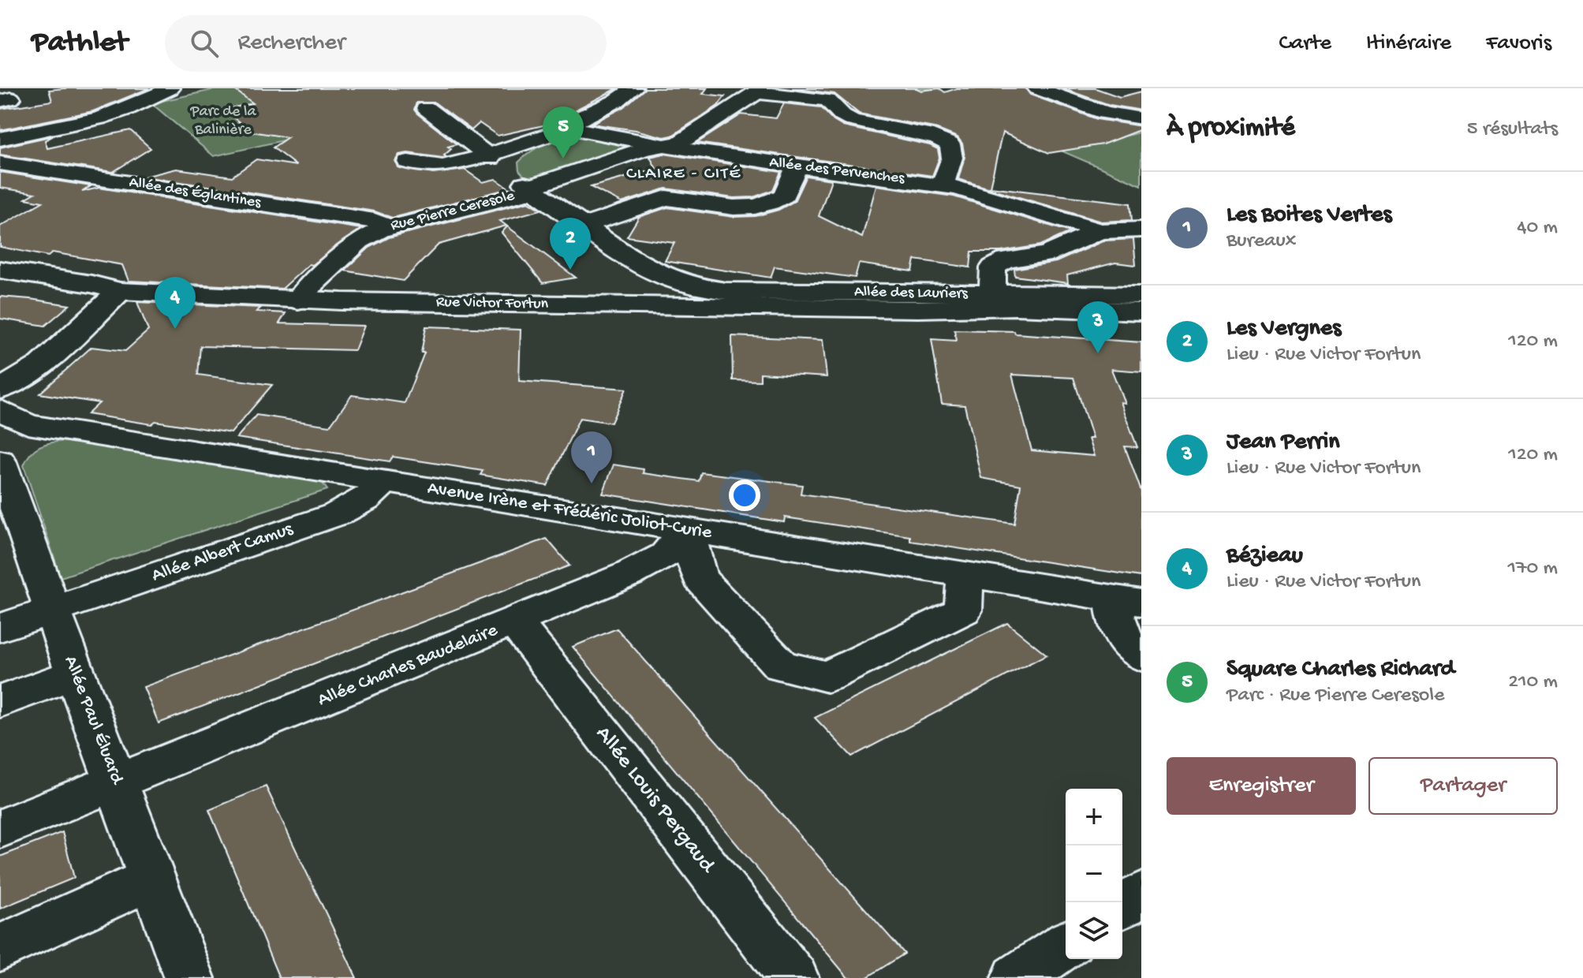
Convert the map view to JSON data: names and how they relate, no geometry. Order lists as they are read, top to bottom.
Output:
{
  "streets": {
    "street": [
      "Allée des Pervenches",
      "Allée des Églantines",
      "Rue Pierre Ceresole",
      "Allée des Lauriers",
      "Rue Victor Fortun",
      "Avenue Irène et Frédéric Joliot-Curie",
      "Allée Albert Camus",
      "Allée Charles Baudelaire",
      "Allée Paul Éluard",
      "Allée Louis Pergaud"
    ]
  },
  "crossings": [
    ["Allée des Pervenches", "Rue Pierre Ceresole"],
    ["Allée des Églantines", "Rue Pierre Ceresole"],
    ["Rue Pierre Ceresole", "Allée des Lauriers"],
    ["Rue Pierre Ceresole", "Rue Victor Fortun"],
    ["Allée des Lauriers", "Rue Victor Fortun"],
    ["Avenue Irène et Frédéric Joliot-Curie", "Allée Albert Camus"],
    ["Avenue Irène et Frédéric Joliot-Curie", "Allée Charles Baudelaire"],
    ["Allée Albert Camus", "Allée Paul Éluard"],
    ["Allée Charles Baudelaire", "Allée Paul Éluard"],
    ["Allée Charles Baudelaire", "Allée Louis Pergaud"]
  ],
  "districts": ["CLAIRE - CITÉ"],
  "parks": ["Parc de la Balinière"],
  "page": {
    "header": "Pathlet",
    "search": "Rechercher",
    "nav": ["Carte", "Itinéraire", "Favoris"],
    "heading": ["À proximité", "5 résultats"],
    "pins": [
      "5",
      "2",
      "4",
      "3",
      "1"
    ],
    "list": [
      {
        "mark": "1",
        "name": "Les Boites Vertes",
        "note": "Bureaux",
        "value": "40 m"
      },
      {
        "mark": "2",
        "name": "Les Vergnes",
        "note": "Lieu · Rue Victor Fortun",
        "value": "120 m"
      },
      {
        "mark": "3",
        "name": "Jean Perrin",
        "note": "Lieu · Rue Victor Fortun",
        "value": "120 m"
      },
      {
        "mark": "4",
        "name": "Bézieau",
        "note": "Lieu · Rue Victor Fortun",
        "value": "170 m"
      },
      {
        "mark": "5",
        "name": "Square Charles Richard",
        "note": "Parc · Rue Pierre Ceresole",
        "value": "210 m"
      }
    ],
    "buttons": ["Enregistrer", "Partager"],
    "map_buttons": ["+", "−"]
  }
}
